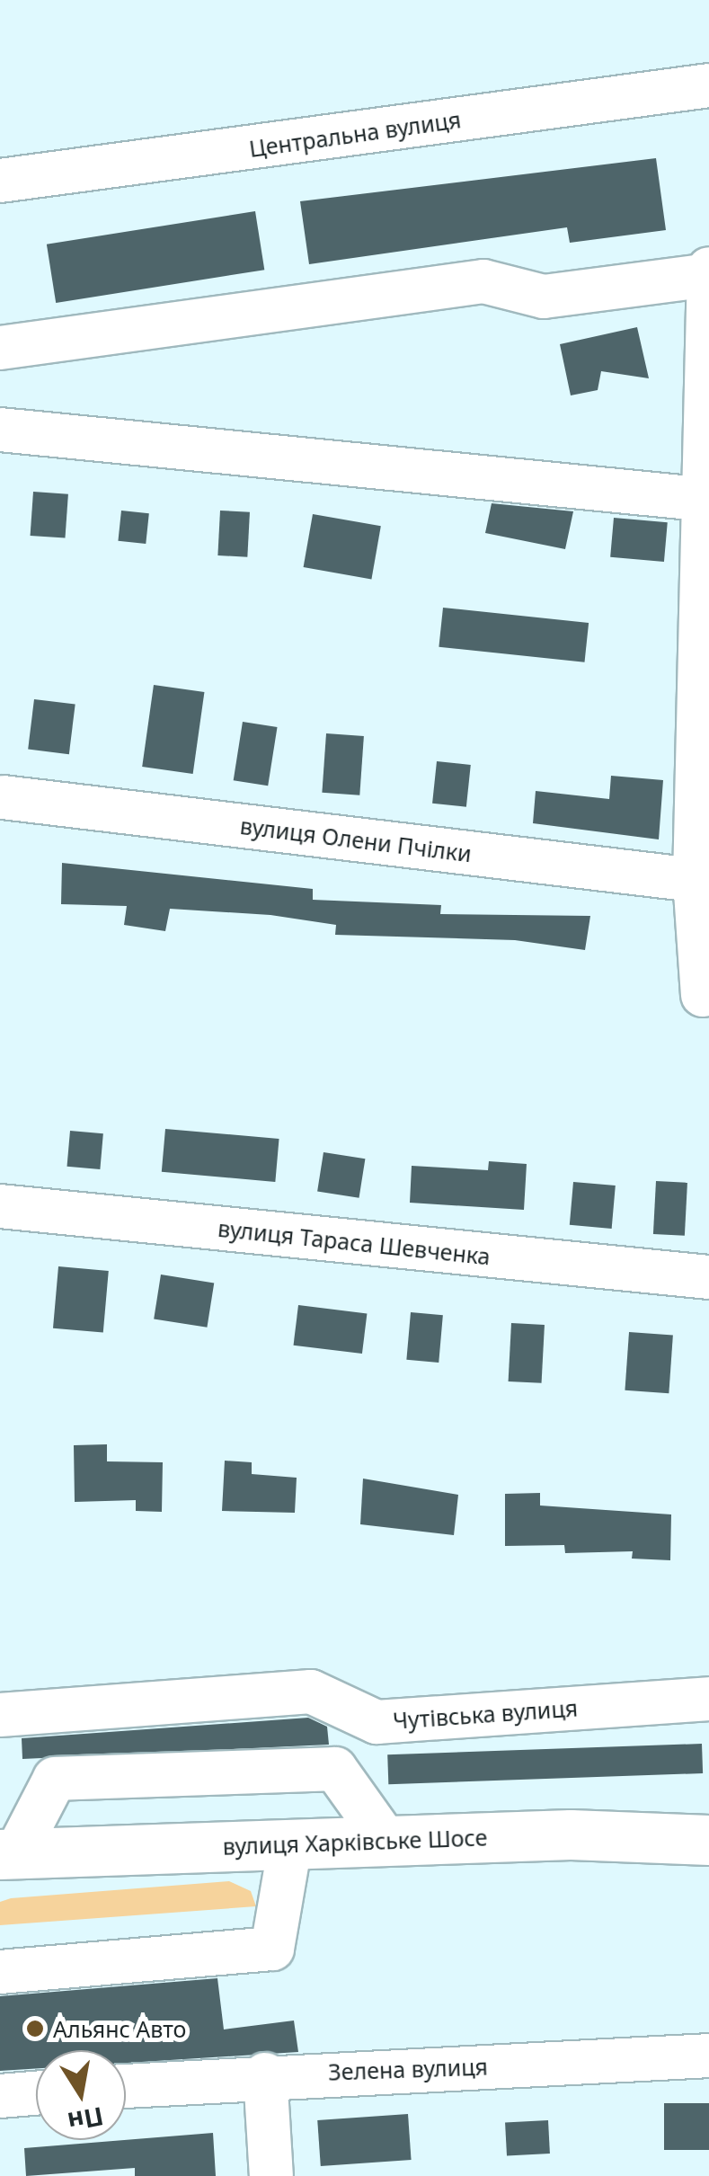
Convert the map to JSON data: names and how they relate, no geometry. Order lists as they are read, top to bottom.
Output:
{
  "streets": {
    "highway": ["вулиця Харківське Шосе"],
    "street": [
      "Центральна вулиця",
      "вулиця Олени Пчілки",
      "вулиця Тараса Шевченка",
      "Чутівська вулиця",
      "Зелена вулиця"
    ]
  },
  "places": ["Альянс Авто"],
  "north": "bottom"
}
